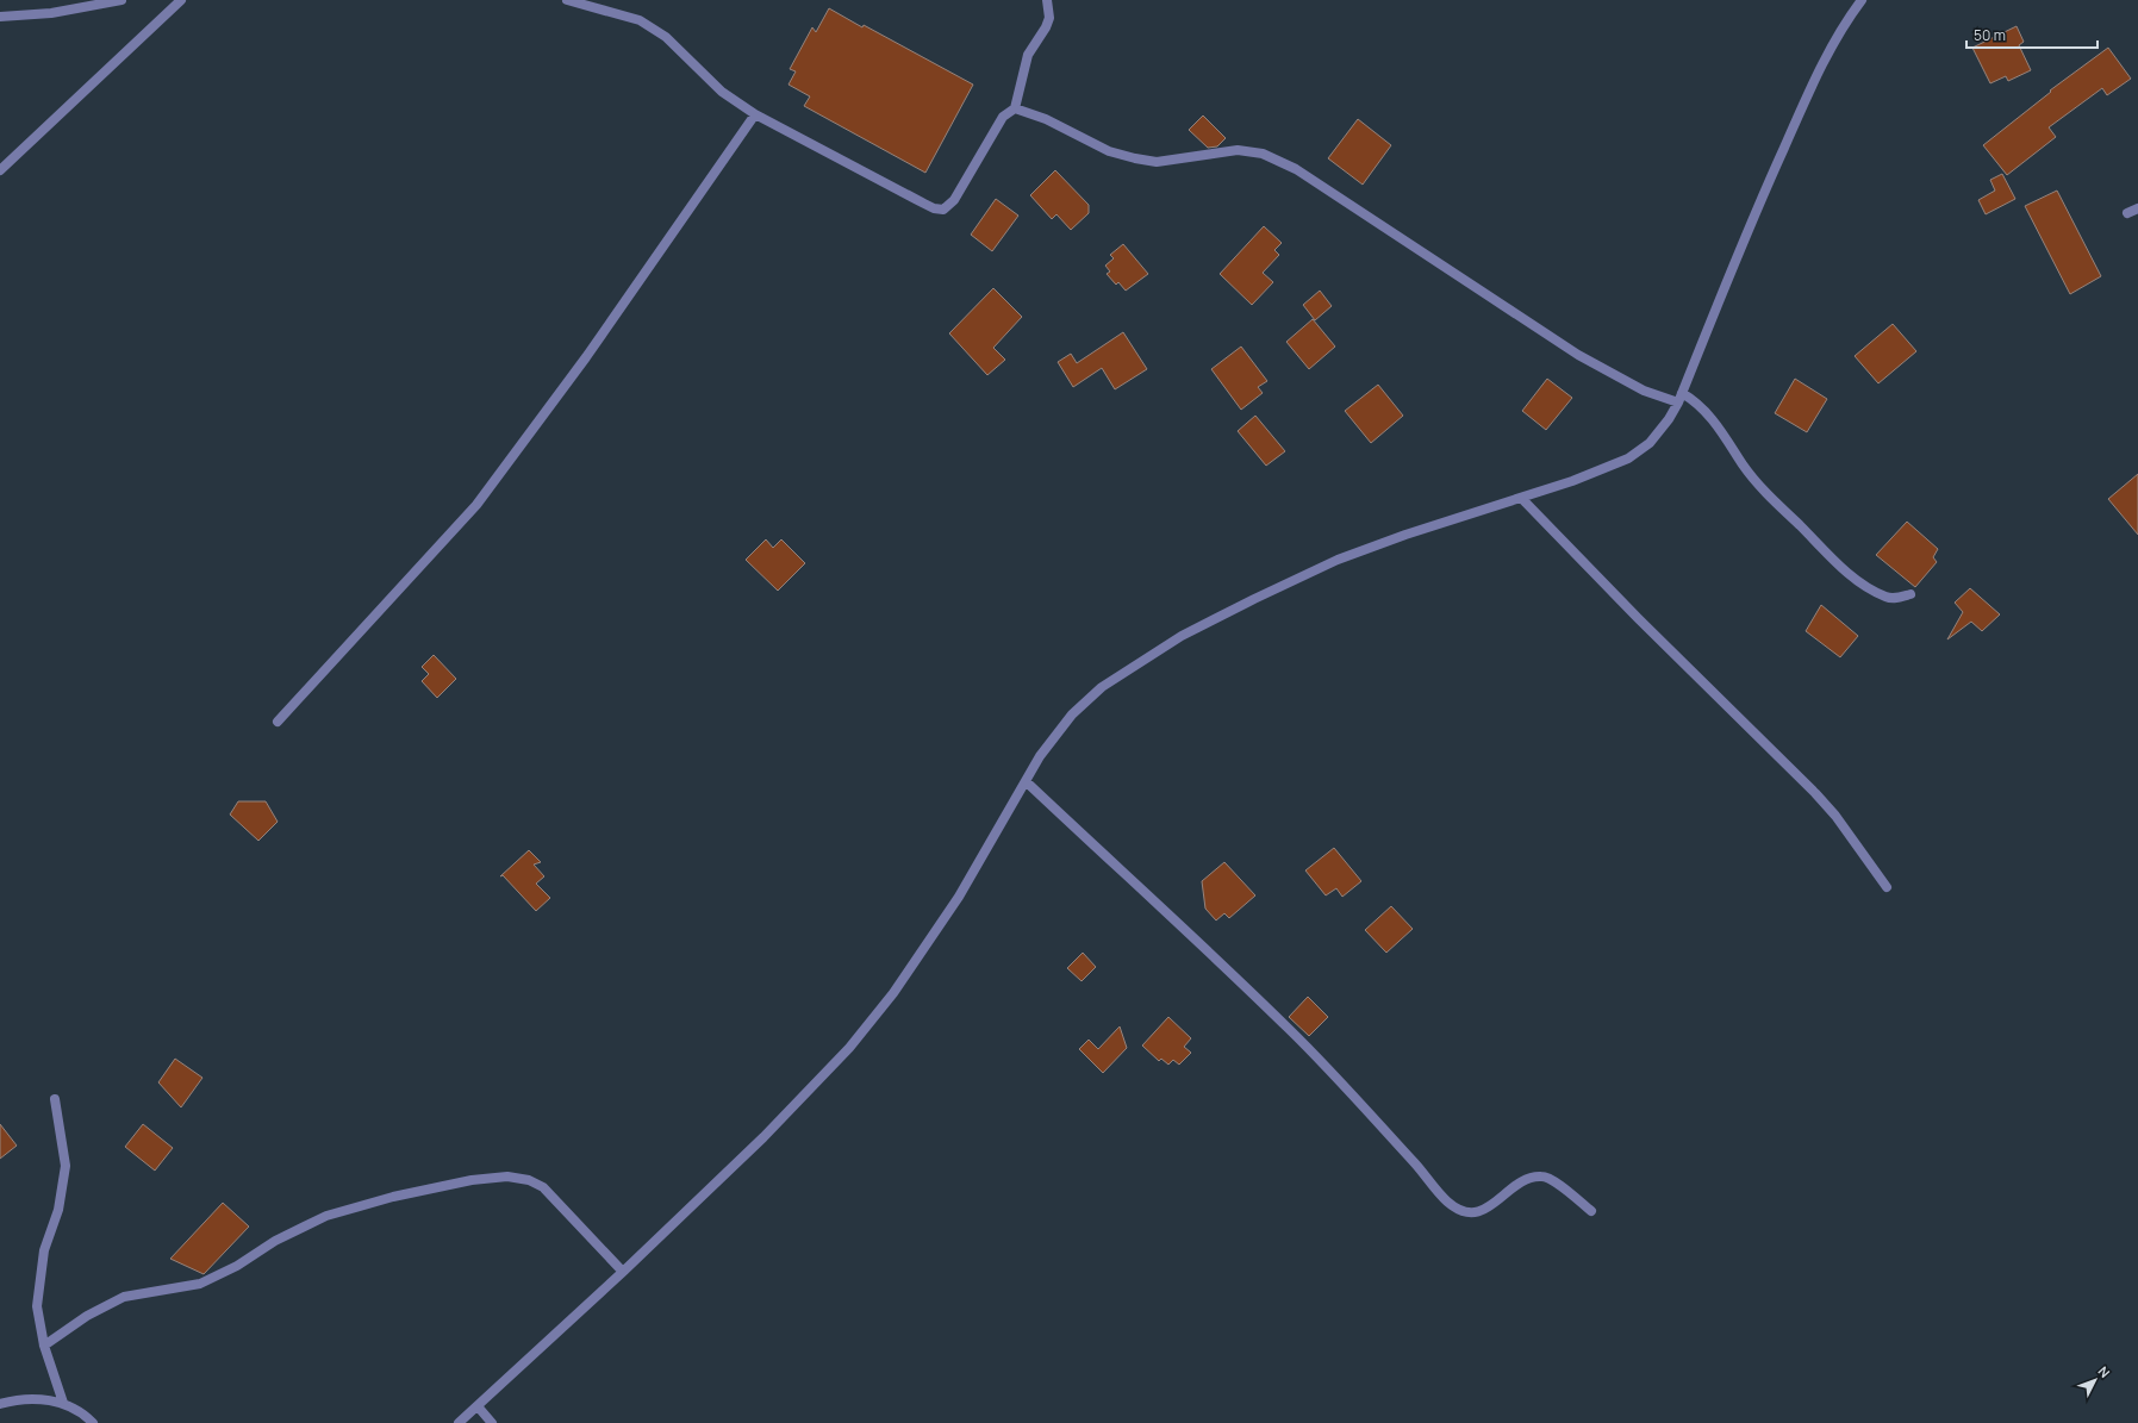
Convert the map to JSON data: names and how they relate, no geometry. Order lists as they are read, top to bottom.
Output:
{
  "scale_bar": "50 m",
  "north": "top right"
}
